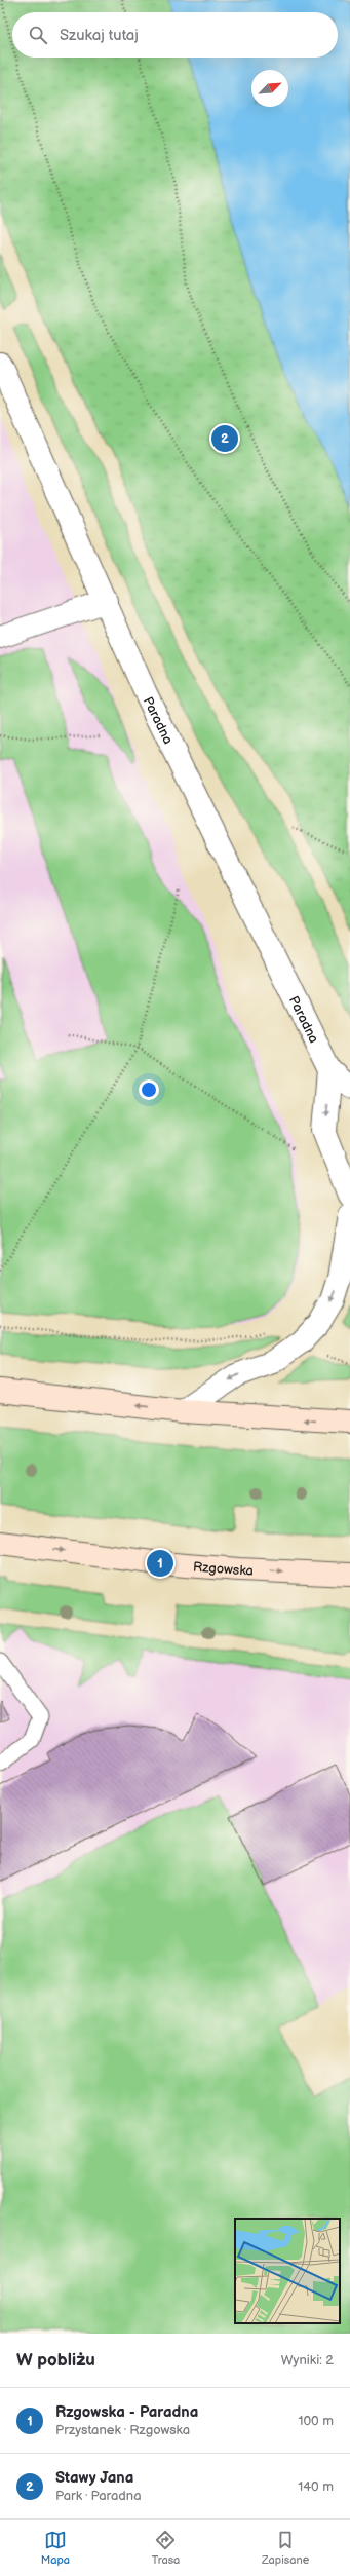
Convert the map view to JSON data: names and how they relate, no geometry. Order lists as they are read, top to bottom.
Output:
{
  "streets": {
    "main road": ["Rzgowska"],
    "street": ["Paradna"]
  },
  "north": "top right",
  "page": {
    "search": "Szukaj tutaj",
    "pins": ["2", "1"],
    "heading": ["W pobliżu", "Wyniki: 2"],
    "list": [
      {
        "mark": "1",
        "name": "Rzgowska - Paradna",
        "note": "Przystanek · Rzgowska",
        "value": "100 m"
      },
      {
        "mark": "2",
        "name": "Stawy Jana",
        "note": "Park · Paradna",
        "value": "140 m"
      }
    ],
    "nav": ["Mapa", "Trasa", "Zapisane"]
  }
}
